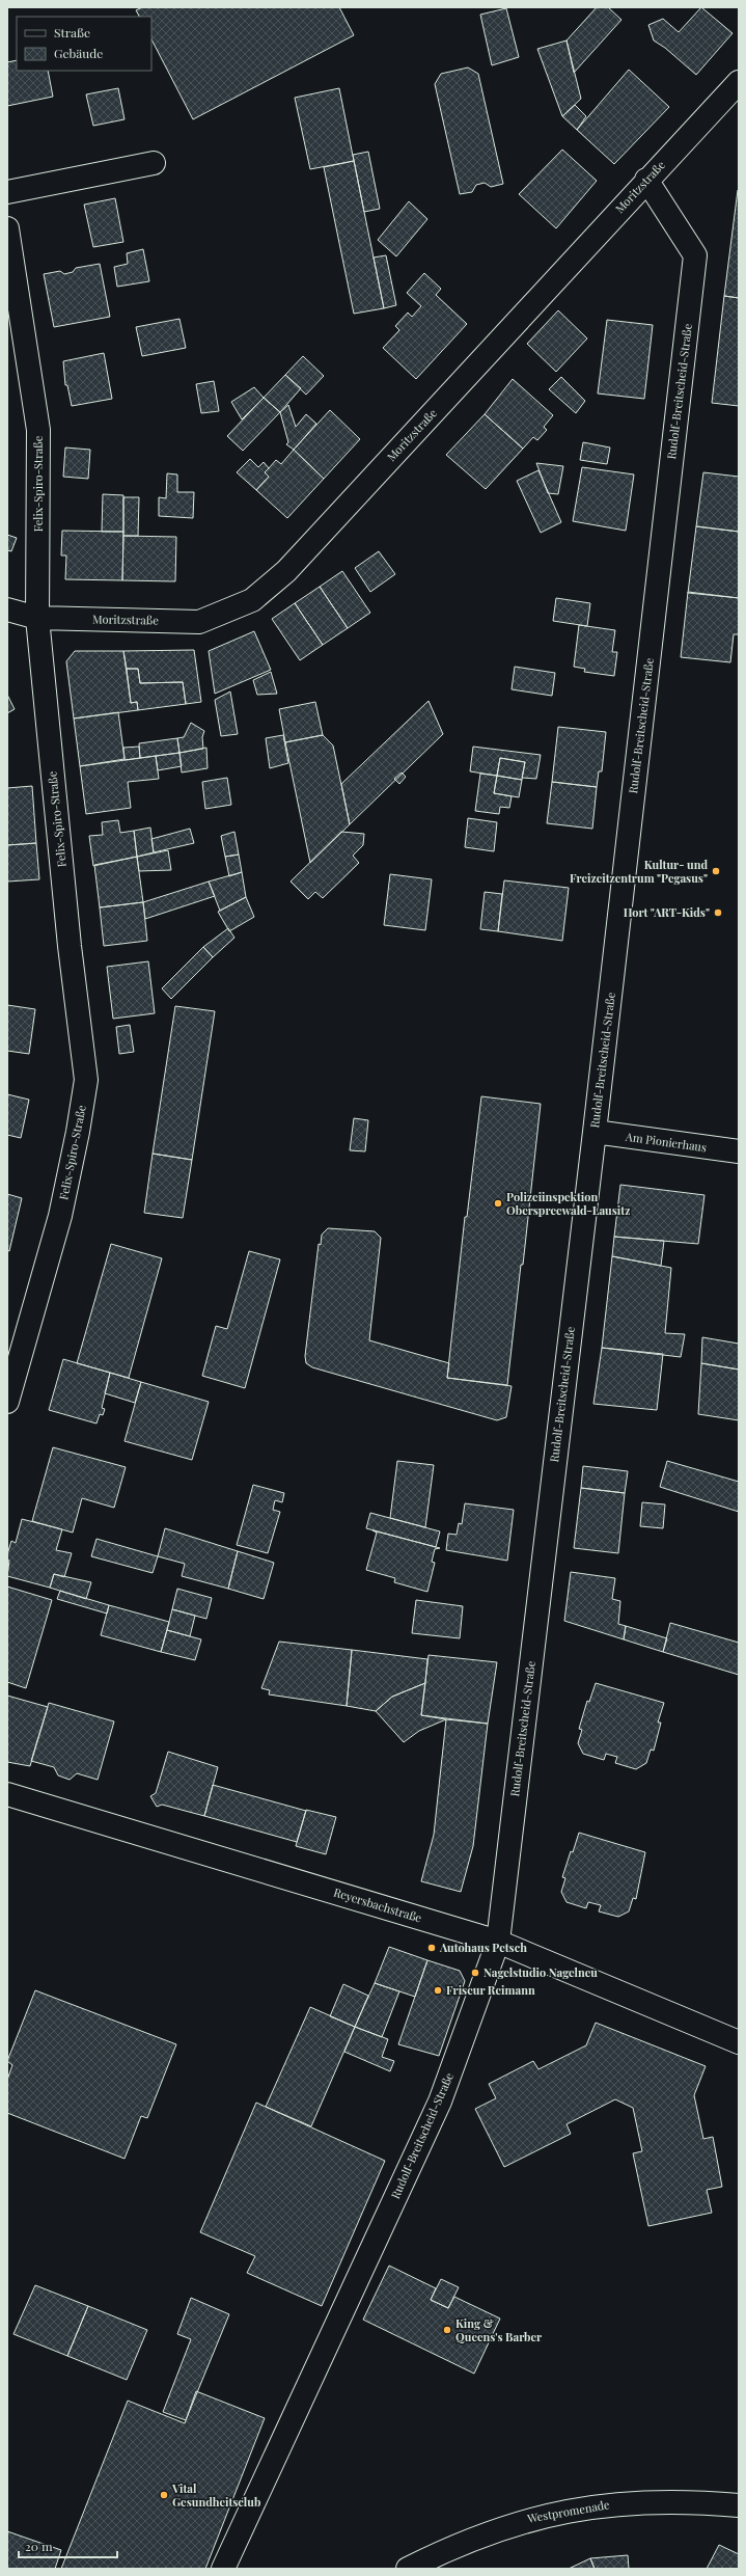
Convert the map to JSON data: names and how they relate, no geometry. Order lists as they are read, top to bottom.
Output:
{
  "streets": {
    "street": [
      "Moritzstraße",
      "Rudolf-Breitscheid-Straße",
      "Felix-Spiro-Straße",
      "Am Pionierhaus",
      "Reyersbachstraße",
      "Westpromenade"
    ]
  },
  "crossings": [
    ["Moritzstraße", "Rudolf-Breitscheid-Straße"],
    ["Moritzstraße", "Felix-Spiro-Straße"],
    ["Rudolf-Breitscheid-Straße", "Am Pionierhaus"],
    ["Rudolf-Breitscheid-Straße", "Reyersbachstraße"]
  ],
  "places": [
    "Kultur- und Freizeitzentrum \"Pegasus\"",
    "Hort \"ART-Kids\"",
    "Polizeiinspektion Oberspreewald-Lausitz",
    "Autohaus Petsch",
    "Nagelstudio Nagelneu",
    "Friseur Reimann",
    "King & Queens's Barber",
    "Vital Gesundheitsclub"
  ],
  "legend": ["Straße", "Gebäude"],
  "scale_bar": "20 m"
}
